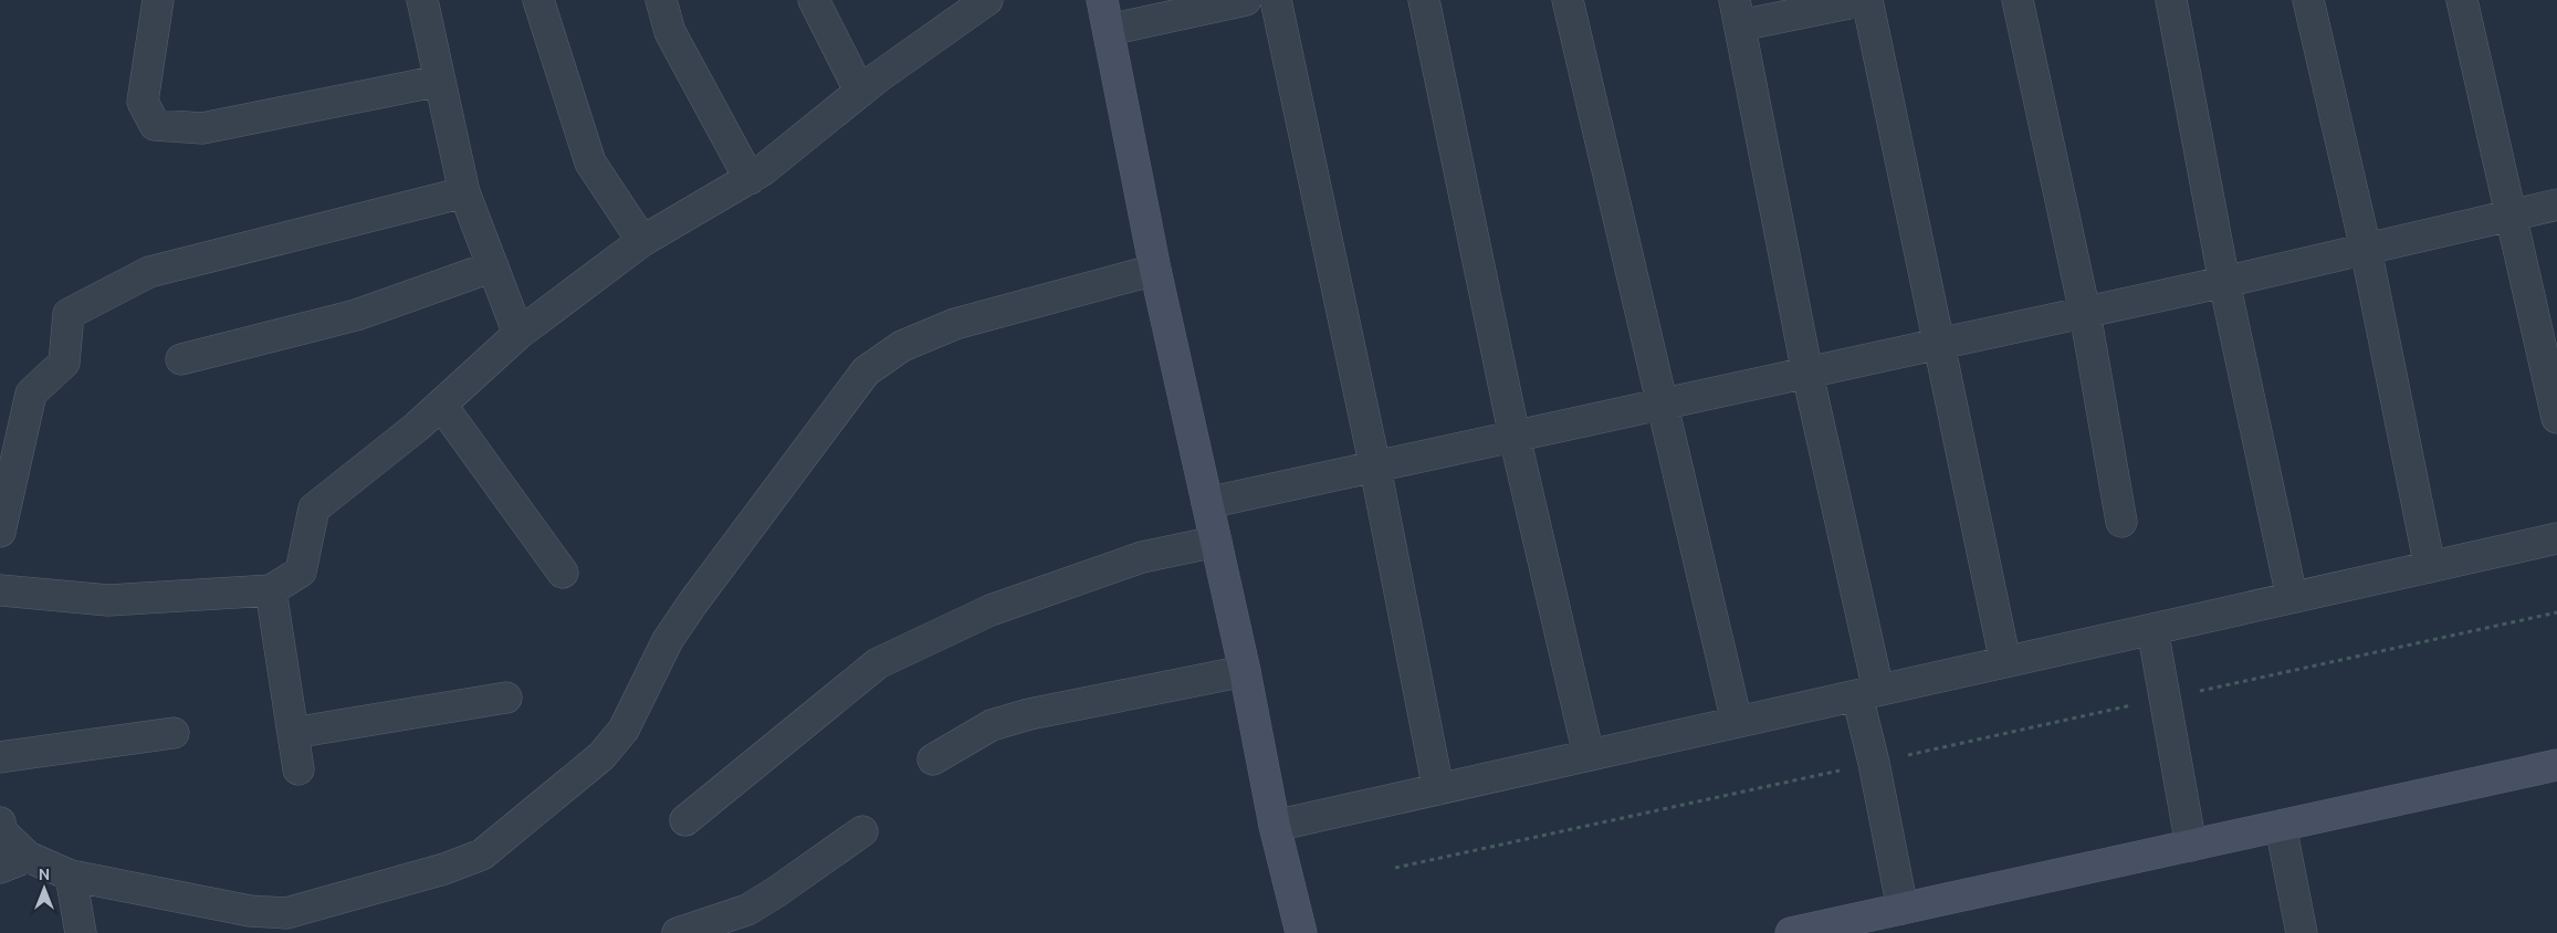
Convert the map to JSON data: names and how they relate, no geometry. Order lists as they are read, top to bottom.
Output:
{
  "north": "top"
}
